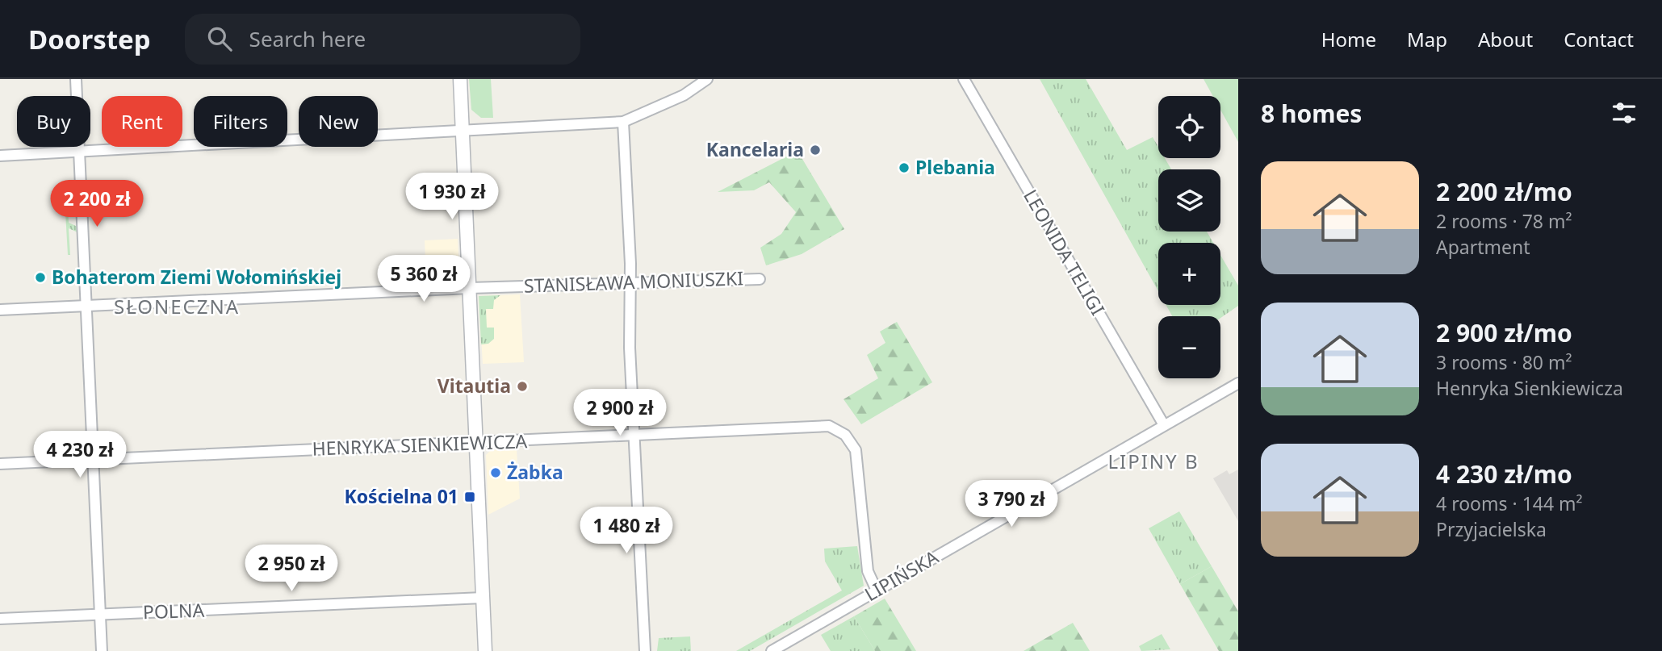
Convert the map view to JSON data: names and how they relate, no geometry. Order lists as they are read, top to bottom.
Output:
{
  "streets": {
    "street": [
      "LEONIDA TELIGI",
      "STANISŁAWA MONIUSZKI",
      "HENRYKA SIENKIEWICZA",
      "LIPIŃSKA",
      "POLNA"
    ]
  },
  "crossings": [
    ["LEONIDA TELIGI", "LIPIŃSKA"],
    ["HENRYKA SIENKIEWICZA", "LIPIŃSKA"]
  ],
  "districts": ["SŁONECZNA", "LIPINY B"],
  "places": {
    "other": [
      "Kancelaria",
      "Plebania",
      "Bohaterom Ziemi Wołomińskiej",
      "Vitautia",
      "Żabka"
    ],
    "transit": ["Kościelna 01"]
  },
  "page": {
    "header": "Doorstep",
    "search": "Search here",
    "nav": [
      "Home",
      "Map",
      "About",
      "Contact"
    ],
    "heading": "8 homes",
    "map_buttons": ["+", "−"],
    "chip": [
      "Buy",
      "Rent",
      "Filters",
      "New"
    ],
    "list": [
      {
        "name": "2 200 zł/mo",
        "note": "2 rooms · 78 m² · Apartment"
      },
      {
        "name": "2 900 zł/mo",
        "note": "3 rooms · 80 m² · Henryka Sienkiewicza"
      },
      {
        "name": "4 230 zł/mo",
        "note": "4 rooms · 144 m² · Przyjacielska"
      }
    ],
    "price": [
      "1 930 zł",
      "2 200 zł",
      "5 360 zł",
      "2 900 zł",
      "4 230 zł",
      "3 790 zł",
      "1 480 zł",
      "2 950 zł"
    ]
  }
}
